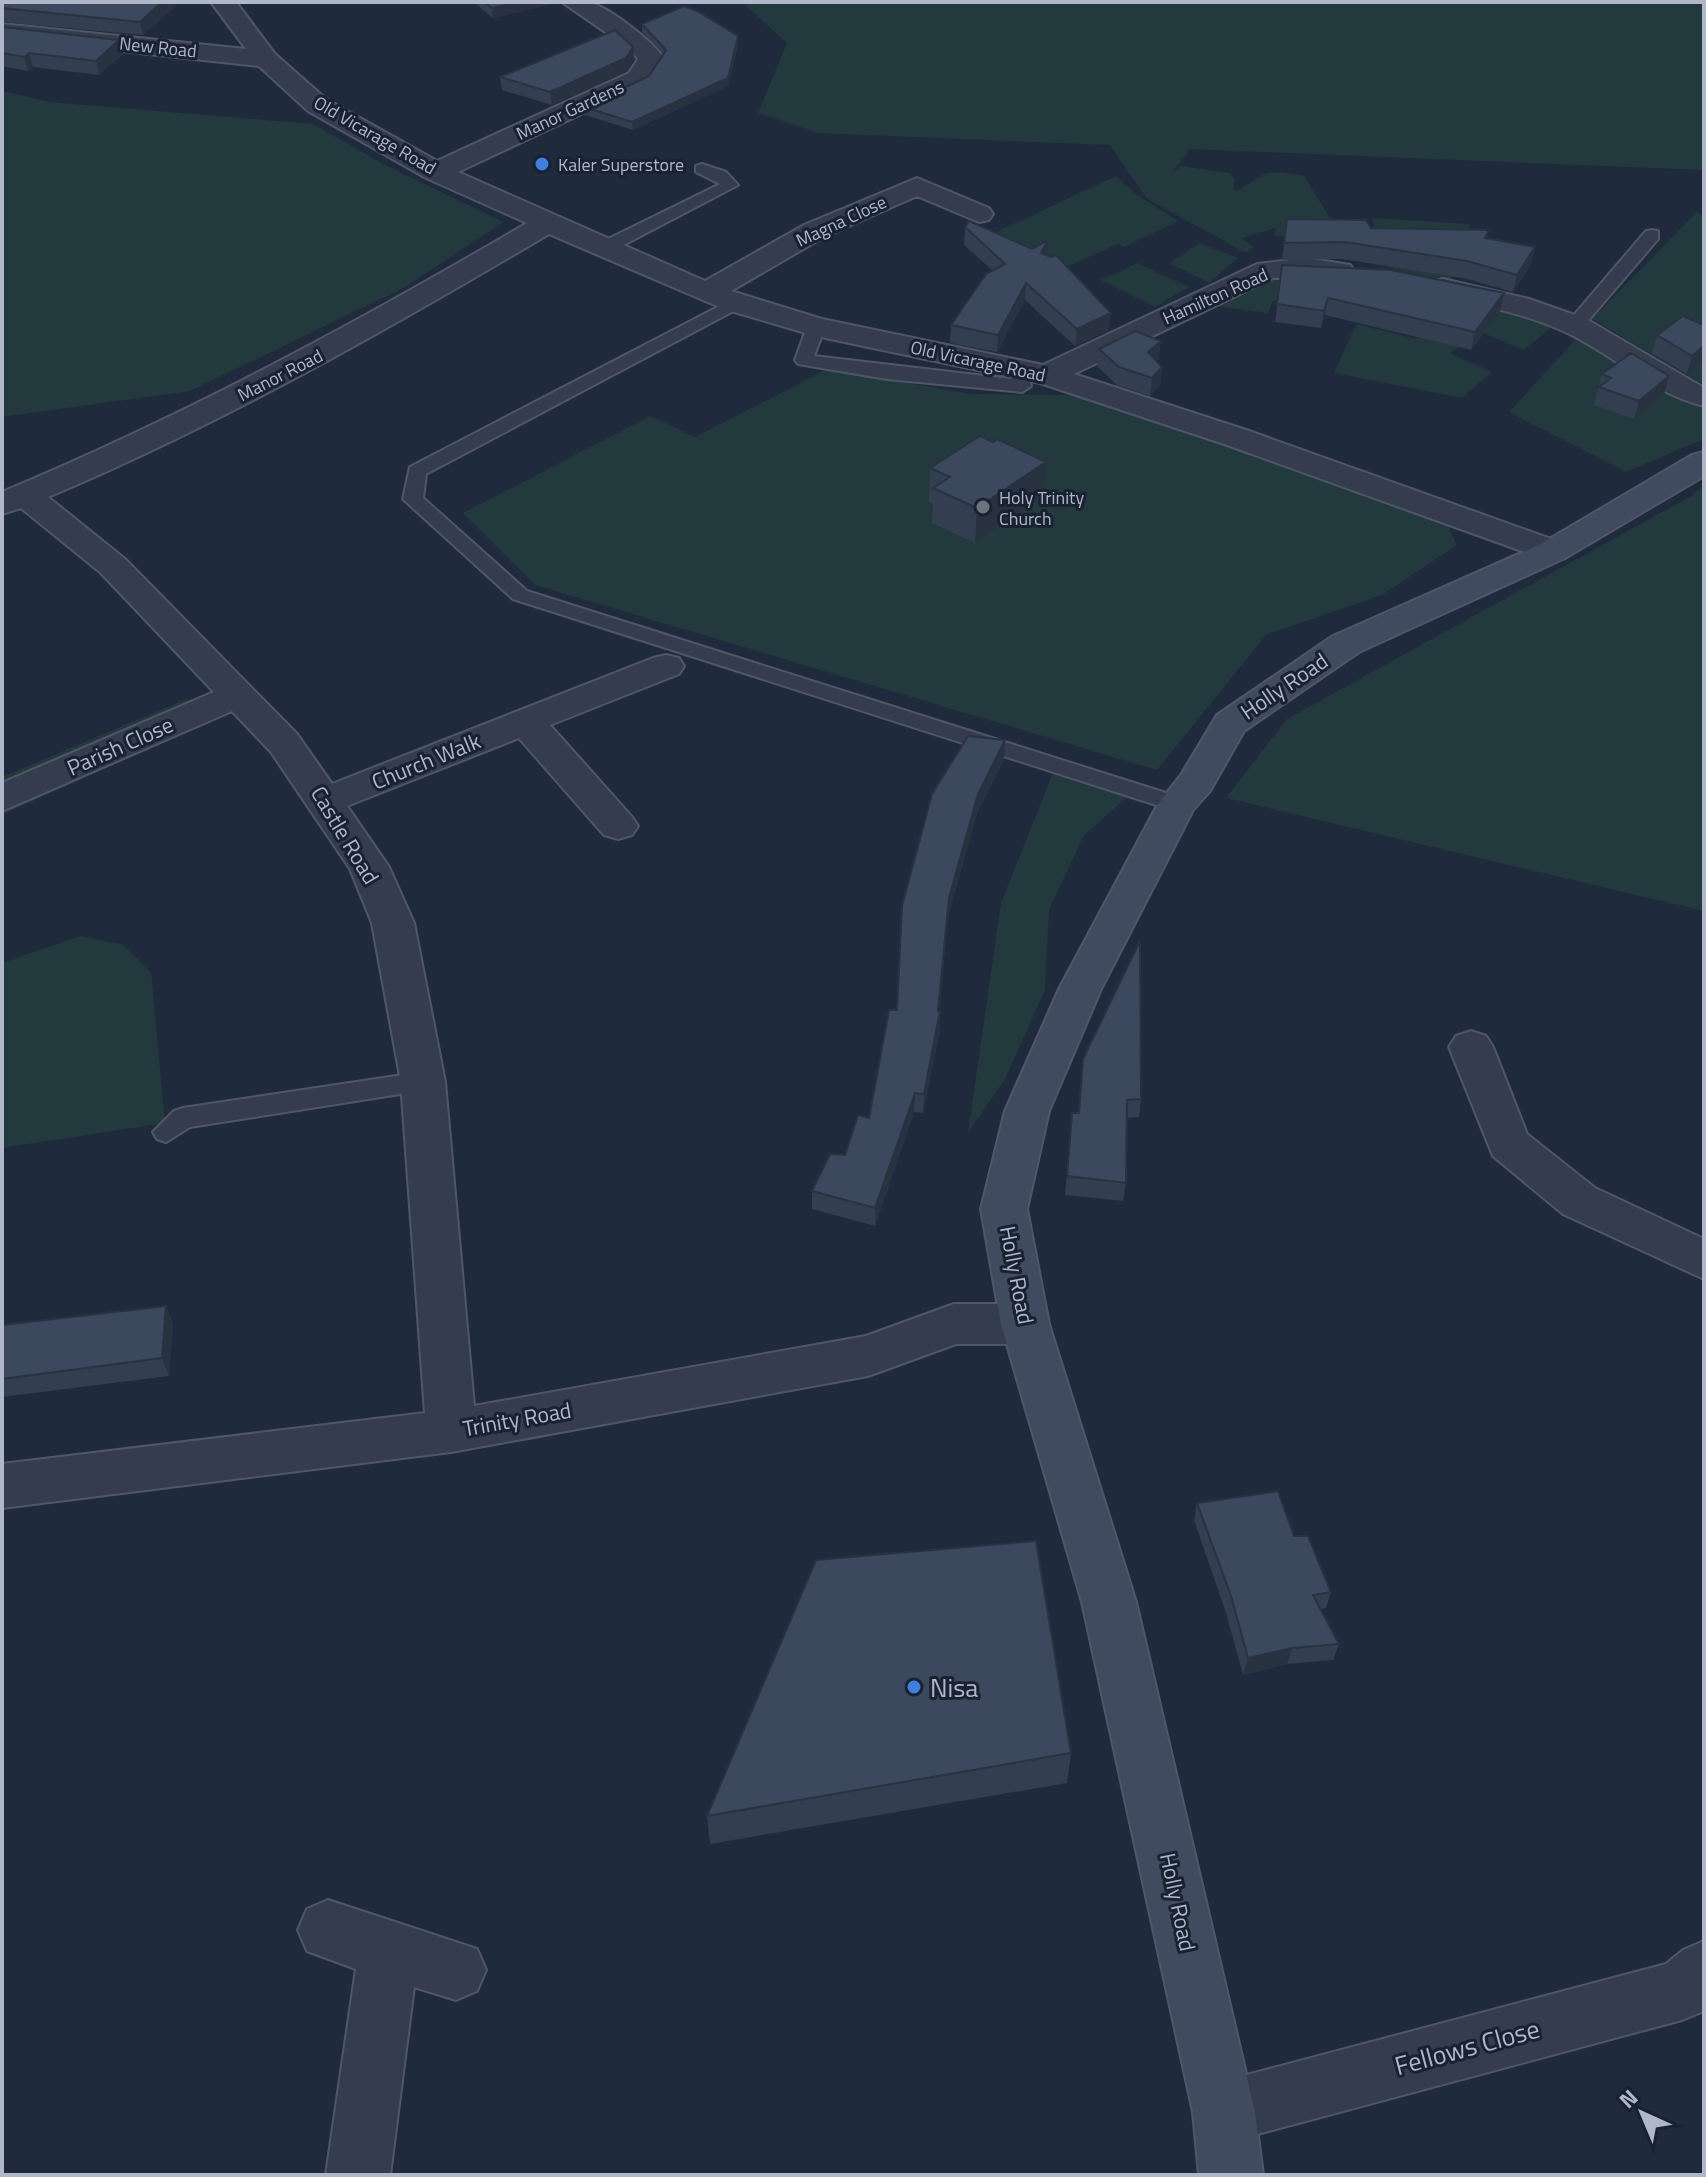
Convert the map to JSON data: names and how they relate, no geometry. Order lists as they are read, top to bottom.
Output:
{
  "streets": {
    "street": [
      "New Road",
      "Manor Gardens",
      "Old Vicarage Road",
      "Magna Close",
      "Hamilton Road",
      "Manor Road",
      "Holly Road",
      "Parish Close",
      "Church Walk",
      "Castle Road",
      "Trinity Road",
      "Fellows Close"
    ]
  },
  "crossings": [
    ["New Road", "Old Vicarage Road"],
    ["Manor Gardens", "Old Vicarage Road"],
    ["Old Vicarage Road", "Magna Close"],
    ["Old Vicarage Road", "Hamilton Road"],
    ["Old Vicarage Road", "Manor Road"],
    ["Old Vicarage Road", "Holly Road"],
    ["Manor Road", "Castle Road"],
    ["Holly Road", "Trinity Road"],
    ["Holly Road", "Fellows Close"],
    ["Parish Close", "Castle Road"],
    ["Church Walk", "Castle Road"],
    ["Castle Road", "Trinity Road"]
  ],
  "places": ["Kaler Superstore", "Holy Trinity Church", "Nisa"],
  "north": "top left"
}
